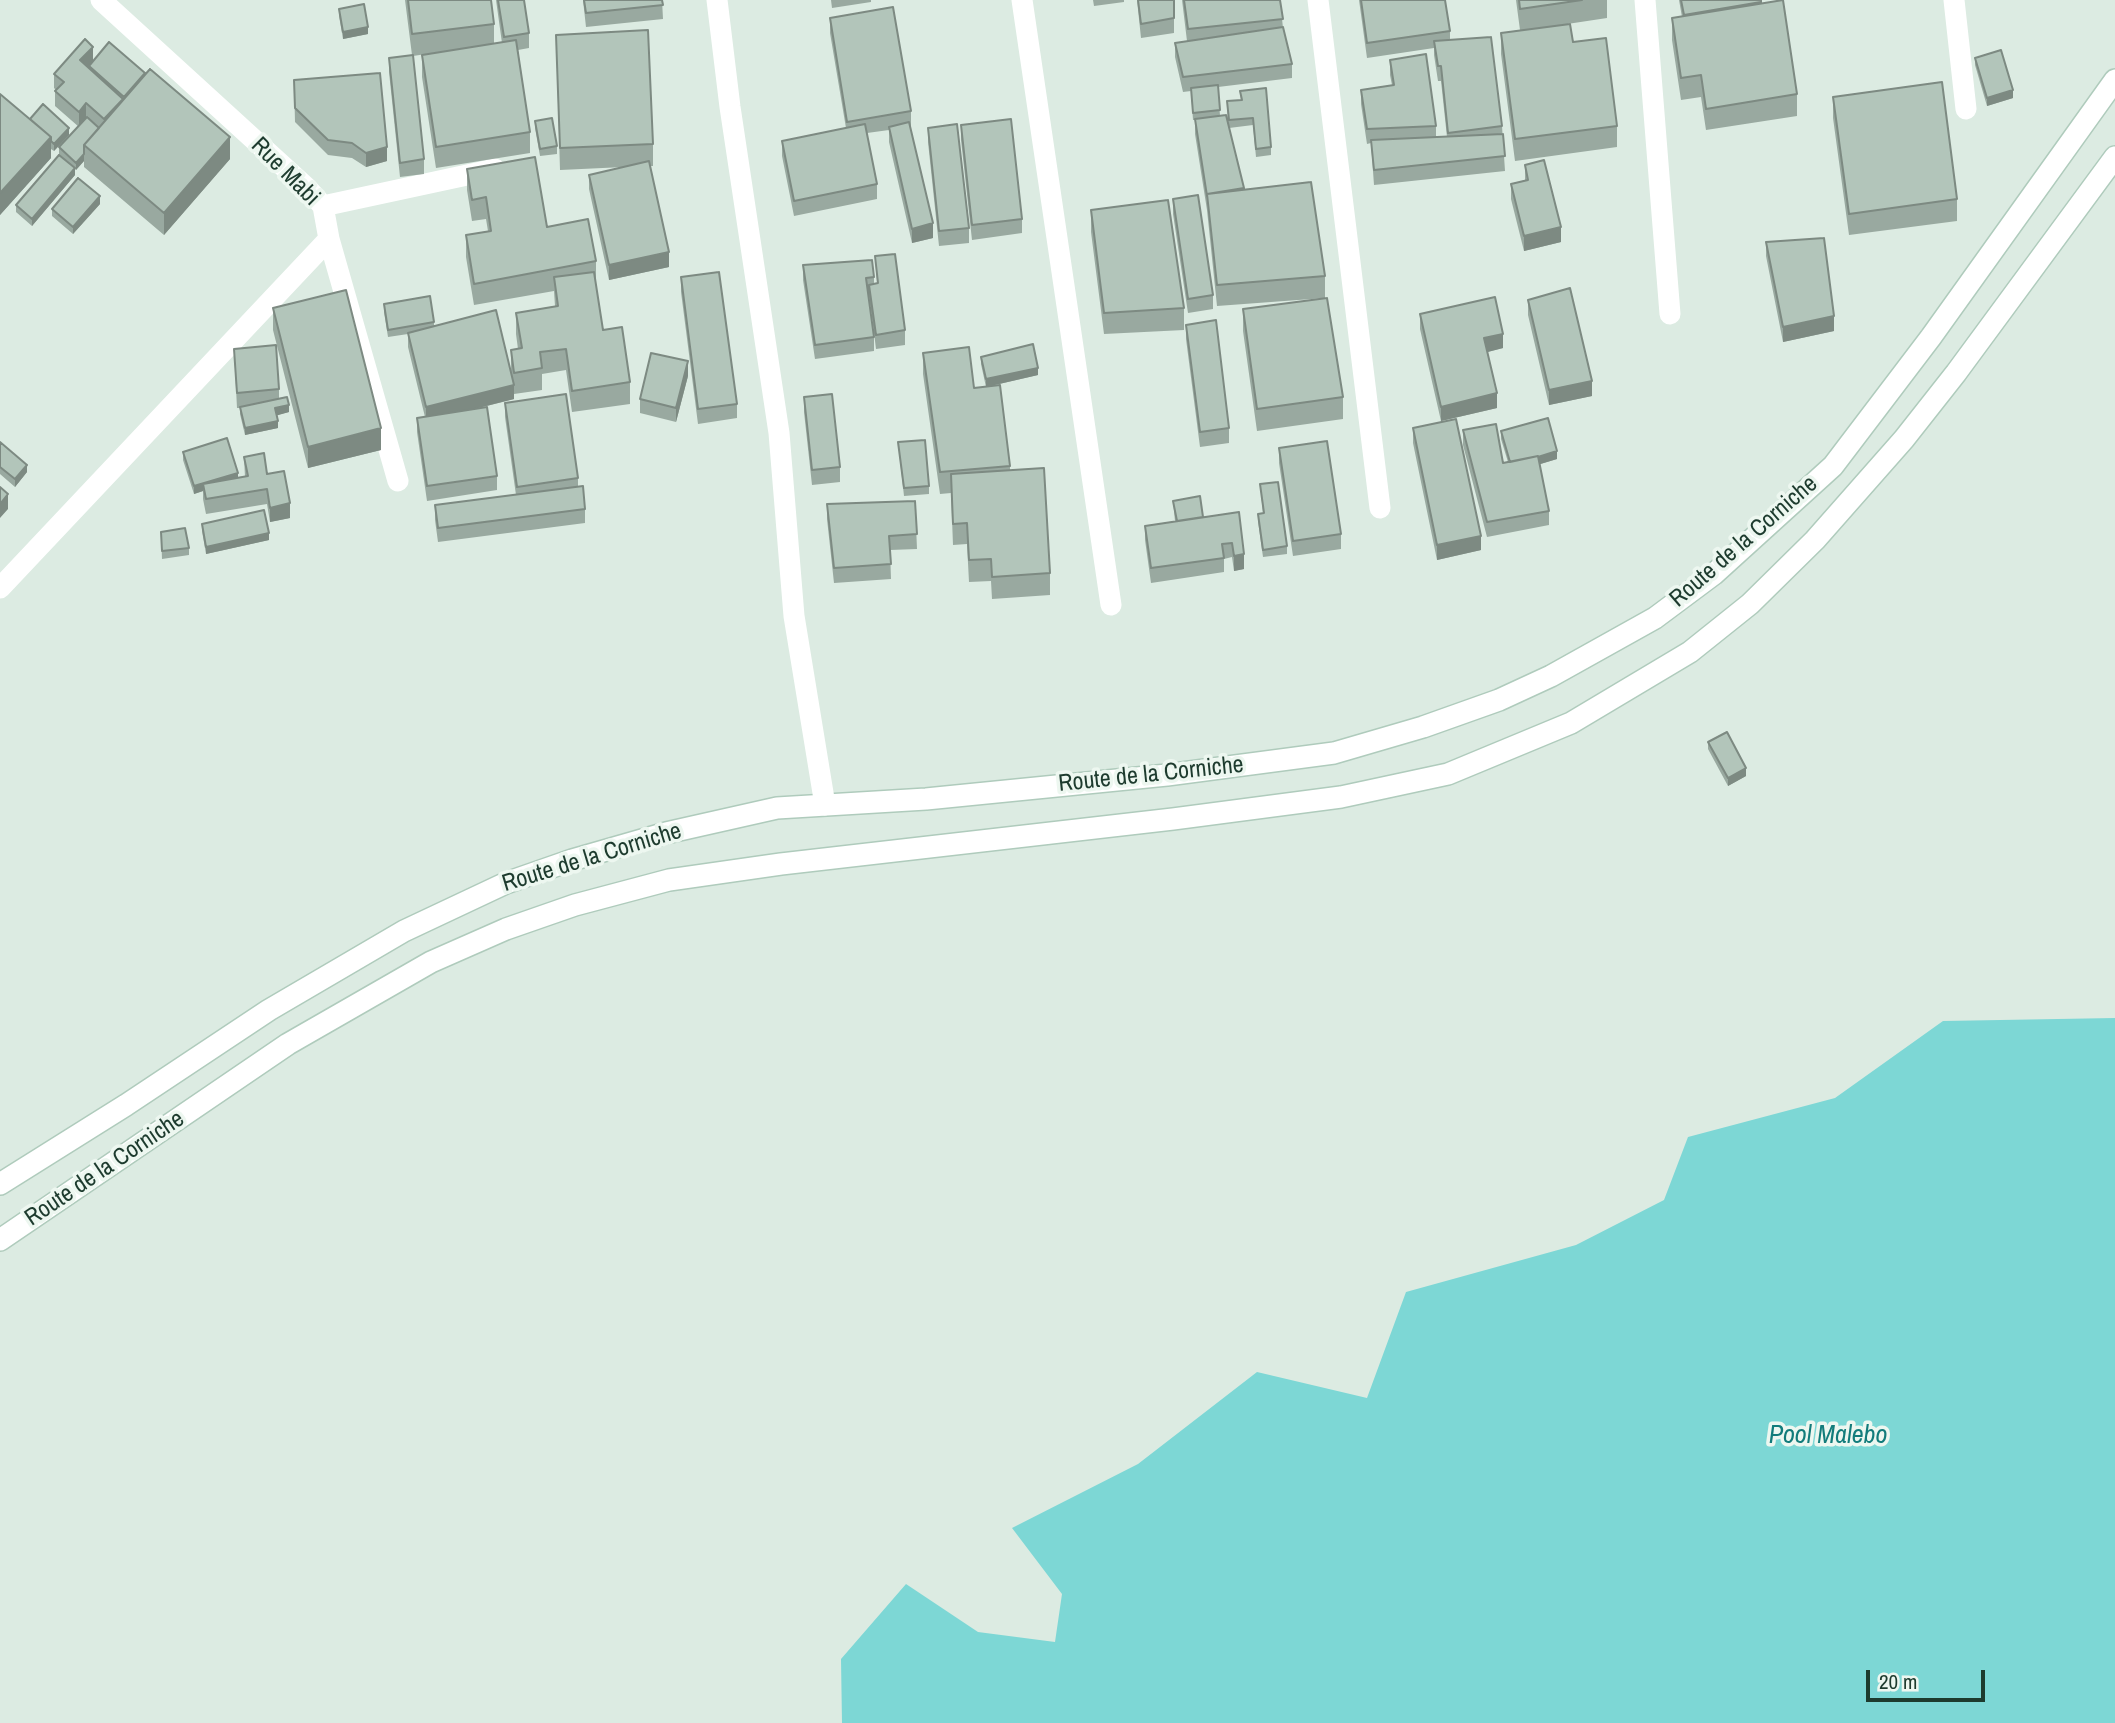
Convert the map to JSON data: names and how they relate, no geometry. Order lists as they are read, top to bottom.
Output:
{
  "streets": {
    "main road": ["Rue Mabi", "Route de la Corniche"]
  },
  "water": ["Pool Malebo"],
  "scale_bar": "20 m"
}
